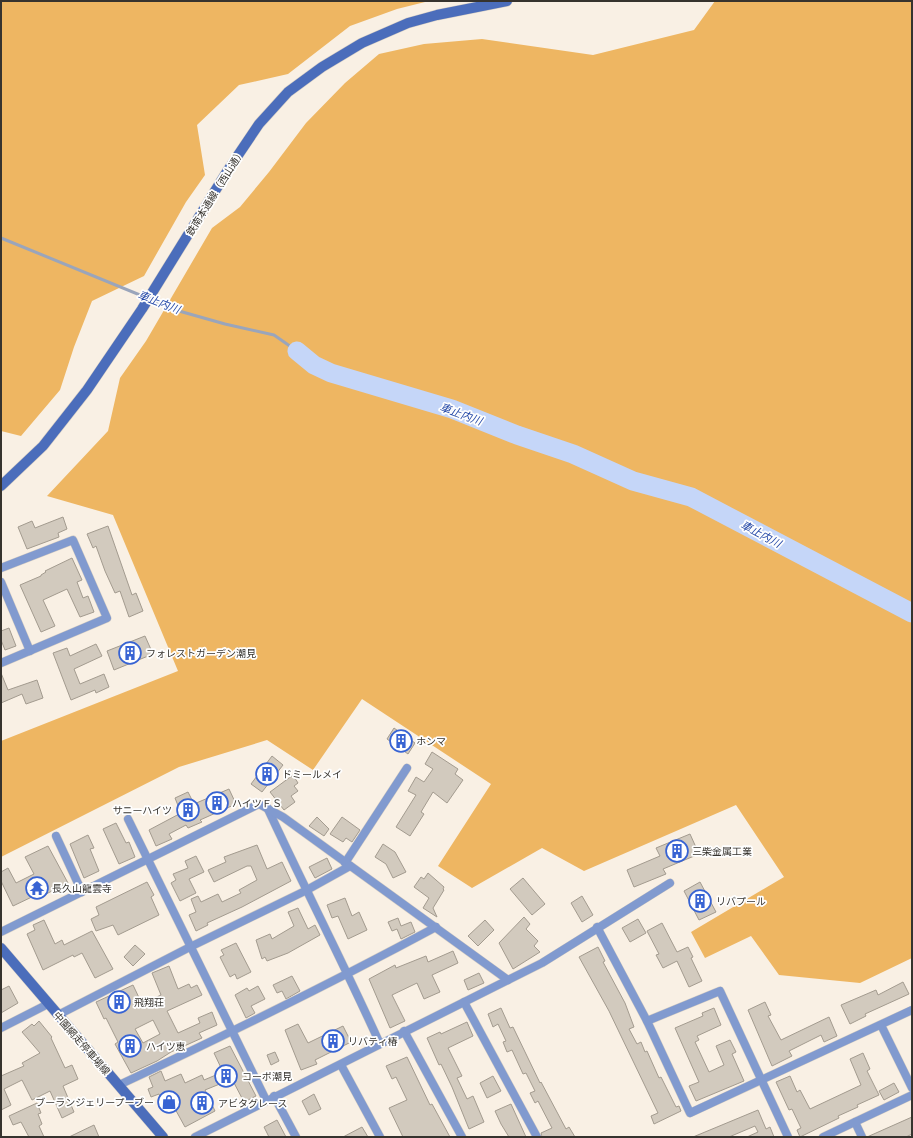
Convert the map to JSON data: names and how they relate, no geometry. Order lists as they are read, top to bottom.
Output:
{
  "streets": {
    "street": ["鉄南本通線（西山通）", "中園網走停車場線"]
  },
  "water": ["車止内川"],
  "places": {
    "building": [
      "フォレストガーデン潮見",
      "ホンマ",
      "ドミールメイ",
      "ハイツＦＳ",
      "サニーハイツ",
      "三柴金属工業",
      "リバプール",
      "飛翔荘",
      "リバティ椿",
      "ハイツ恵",
      "コーポ潮見",
      "アビタグレース"
    ],
    "temple": ["長久山龍雲寺"],
    "shop": ["ブーランジェリープーブー"]
  }
}
